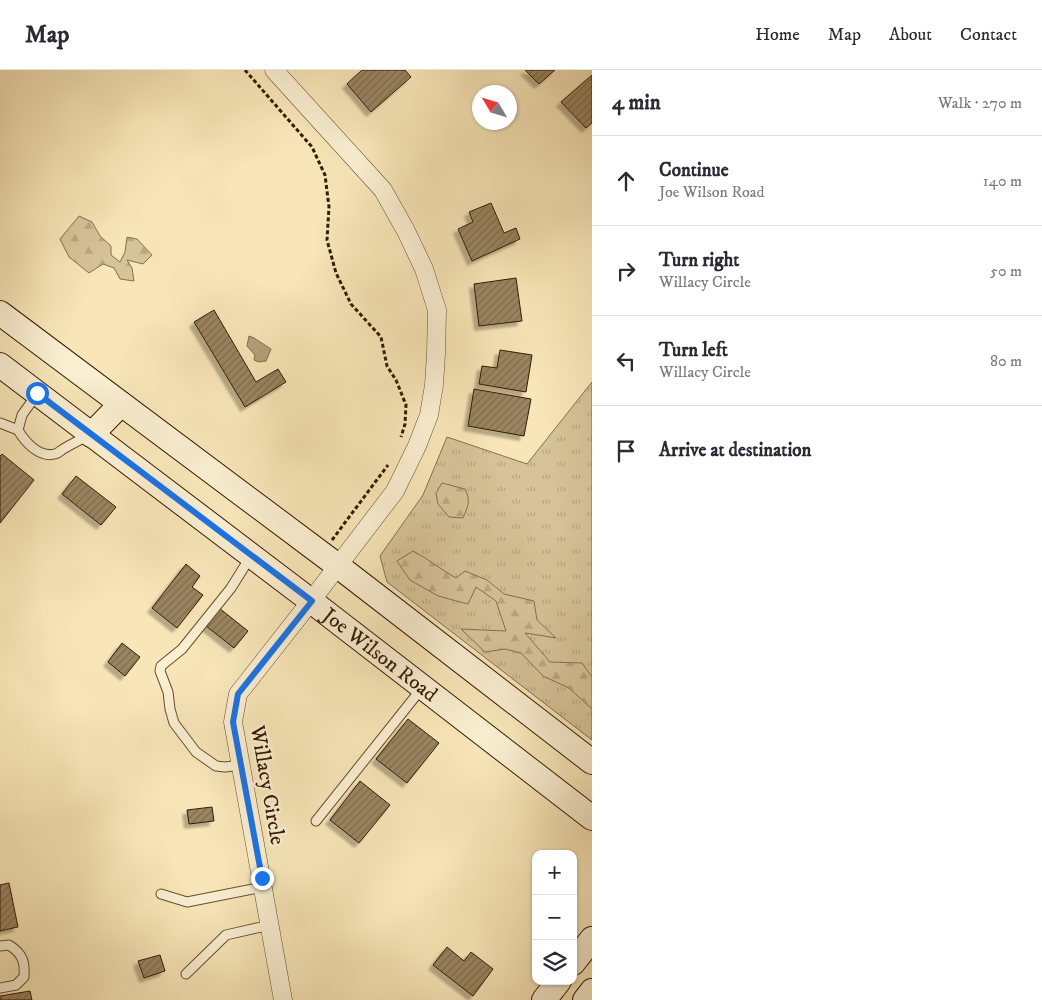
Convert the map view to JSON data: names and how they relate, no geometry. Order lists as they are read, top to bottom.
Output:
{
  "streets": {
    "main road": ["Joe Wilson Road"],
    "street": ["Willacy Circle"]
  },
  "crossings": [
    ["Joe Wilson Road", "Willacy Circle"]
  ],
  "north": "top left",
  "page": {
    "header": "Map",
    "nav": [
      "Home",
      "Map",
      "About",
      "Contact"
    ],
    "heading": ["4 min", "Walk · 270 m"],
    "list": [
      ["Continue", "Joe Wilson Road", "140 m"],
      ["Turn right", "Willacy Circle", "50 m"],
      ["Turn left", "Willacy Circle", "80 m"],
      "Arrive at destination"
    ],
    "map_buttons": ["+", "−"]
  }
}
